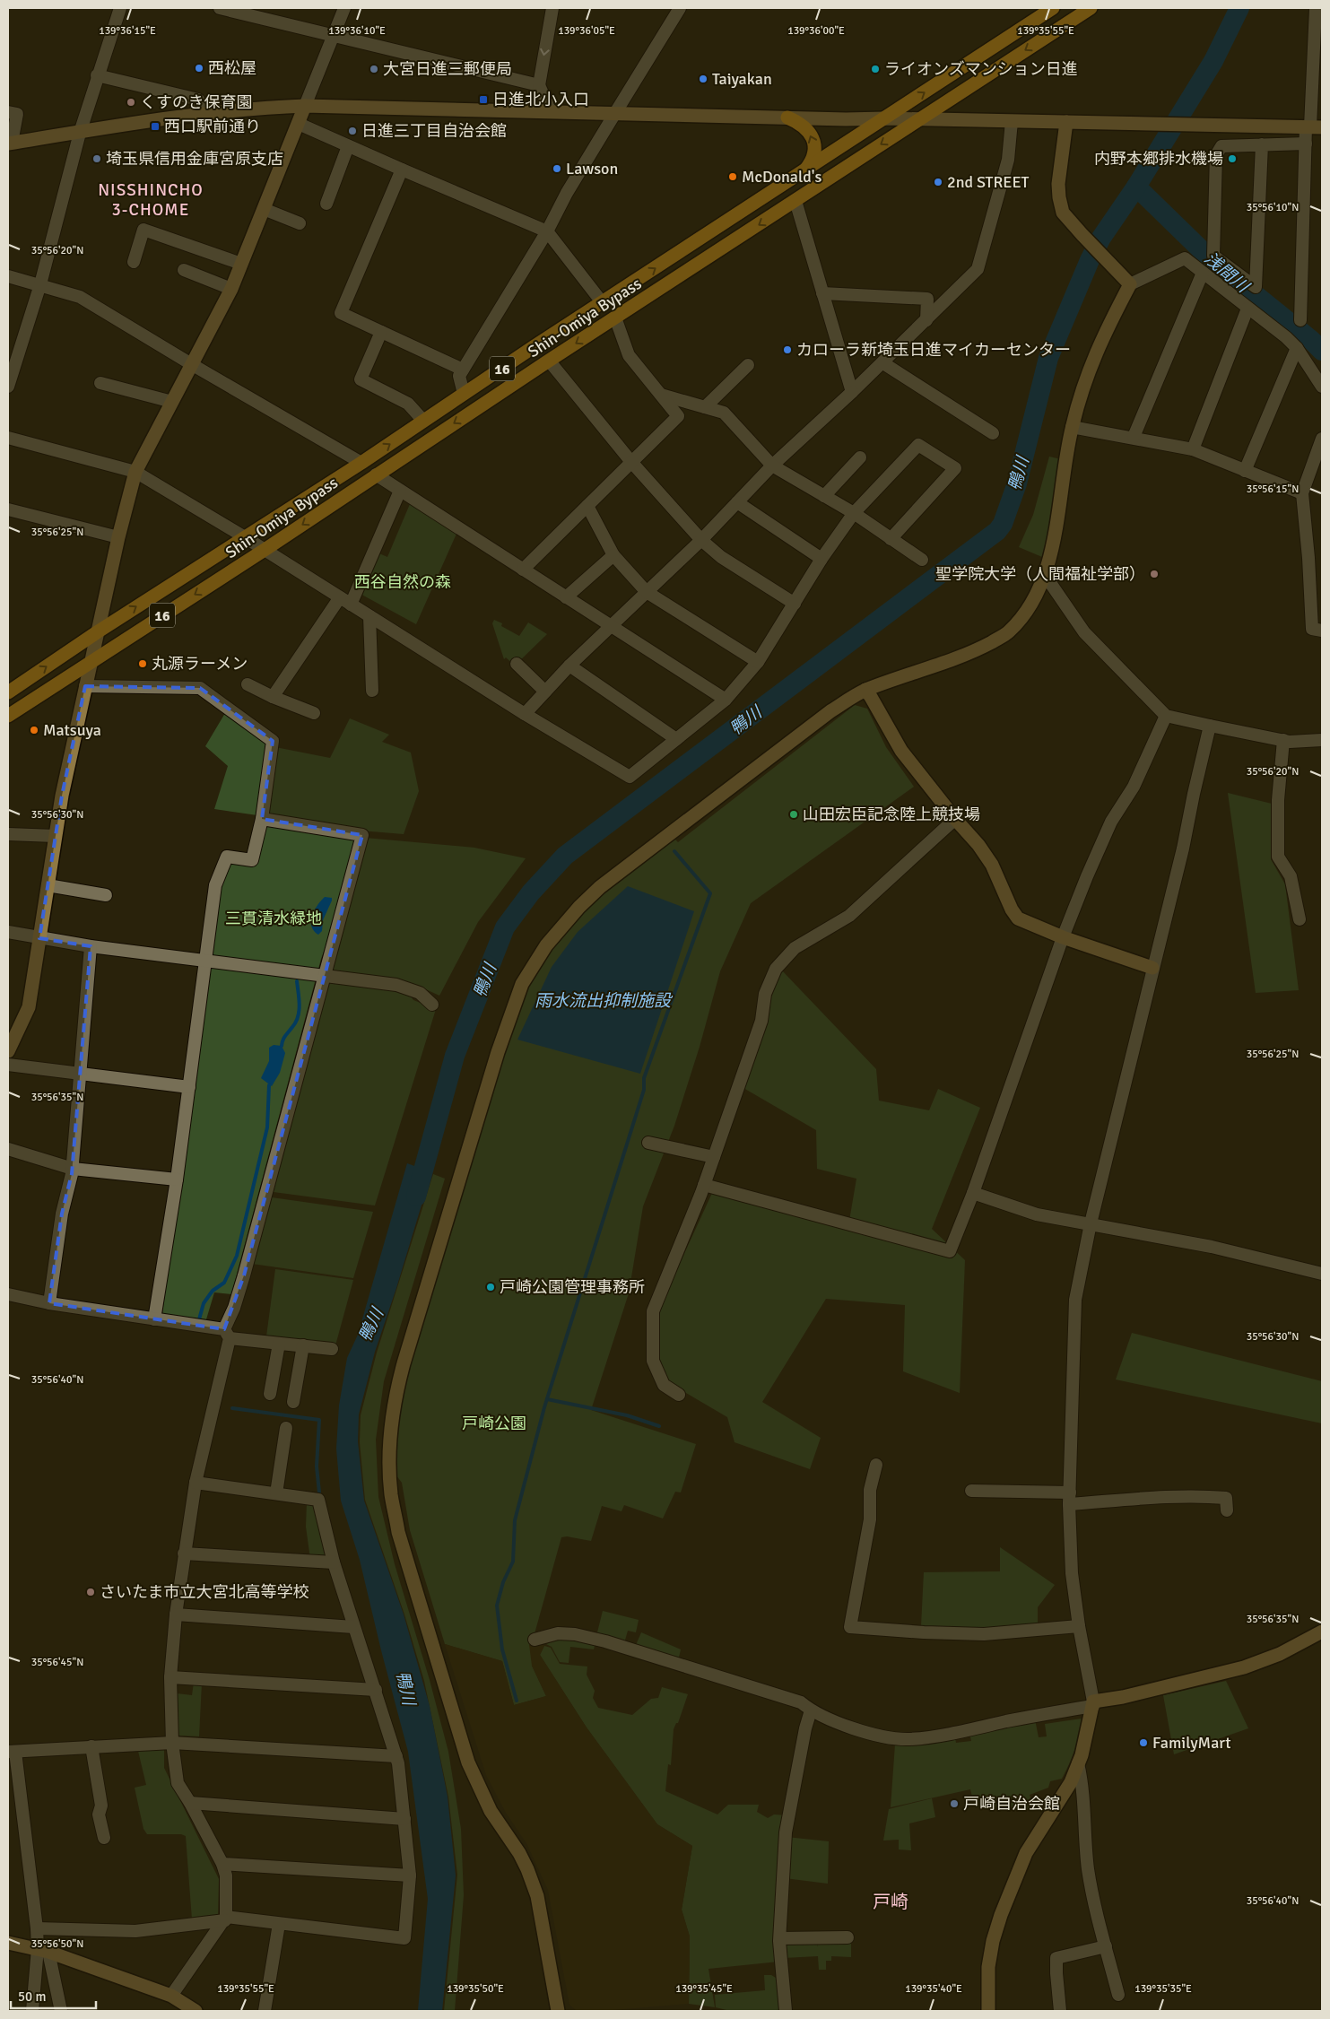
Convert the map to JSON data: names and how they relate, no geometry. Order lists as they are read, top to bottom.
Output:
{
  "streets": {
    "highway": ["Shin-Omiya Bypass", "16"]
  },
  "districts": ["NISSHINCHO 3-CHOME", "戸崎"],
  "water": ["浅間川", "鴨川", "雨水流出抑制施設"],
  "parks": ["西谷自然の森", "三貫清水緑地", "戸崎公園"],
  "places": {
    "other": [
      "西松屋",
      "大宮日進三郵便局",
      "ライオンズマンション日進",
      "Taiyakan",
      "くすのき保育園",
      "日進三丁目自治会館",
      "埼玉県信用金庫宮原支店",
      "内野本郷排水機場",
      "Lawson",
      "McDonald's",
      "2nd STREET",
      "カローラ新埼玉日進マイカーセンター",
      "聖学院大学（人間福祉学部）",
      "丸源ラーメン",
      "Matsuya",
      "山田宏臣記念陸上競技場",
      "戸崎公園管理事務所",
      "さいたま市立大宮北高等学校",
      "FamilyMart",
      "戸崎自治会館"
    ],
    "transit": ["日進北小入口", "西口駅前通り"]
  },
  "scale_bar": "50 m",
  "coordinates": [
    "139°36'05\"E",
    "139°36'00\"E",
    "139°35'55\"E",
    "139°36'15\"E",
    "139°36'10\"E",
    "35°56'10\"N",
    "35°56'20\"N",
    "35°56'15\"N",
    "35°56'25\"N",
    "35°56'30\"N",
    "35°56'35\"N",
    "35°56'40\"N",
    "35°56'45\"N",
    "35°56'50\"N",
    "139°35'50\"E",
    "139°35'45\"E",
    "139°35'40\"E",
    "139°35'35\"E"
  ]
}
